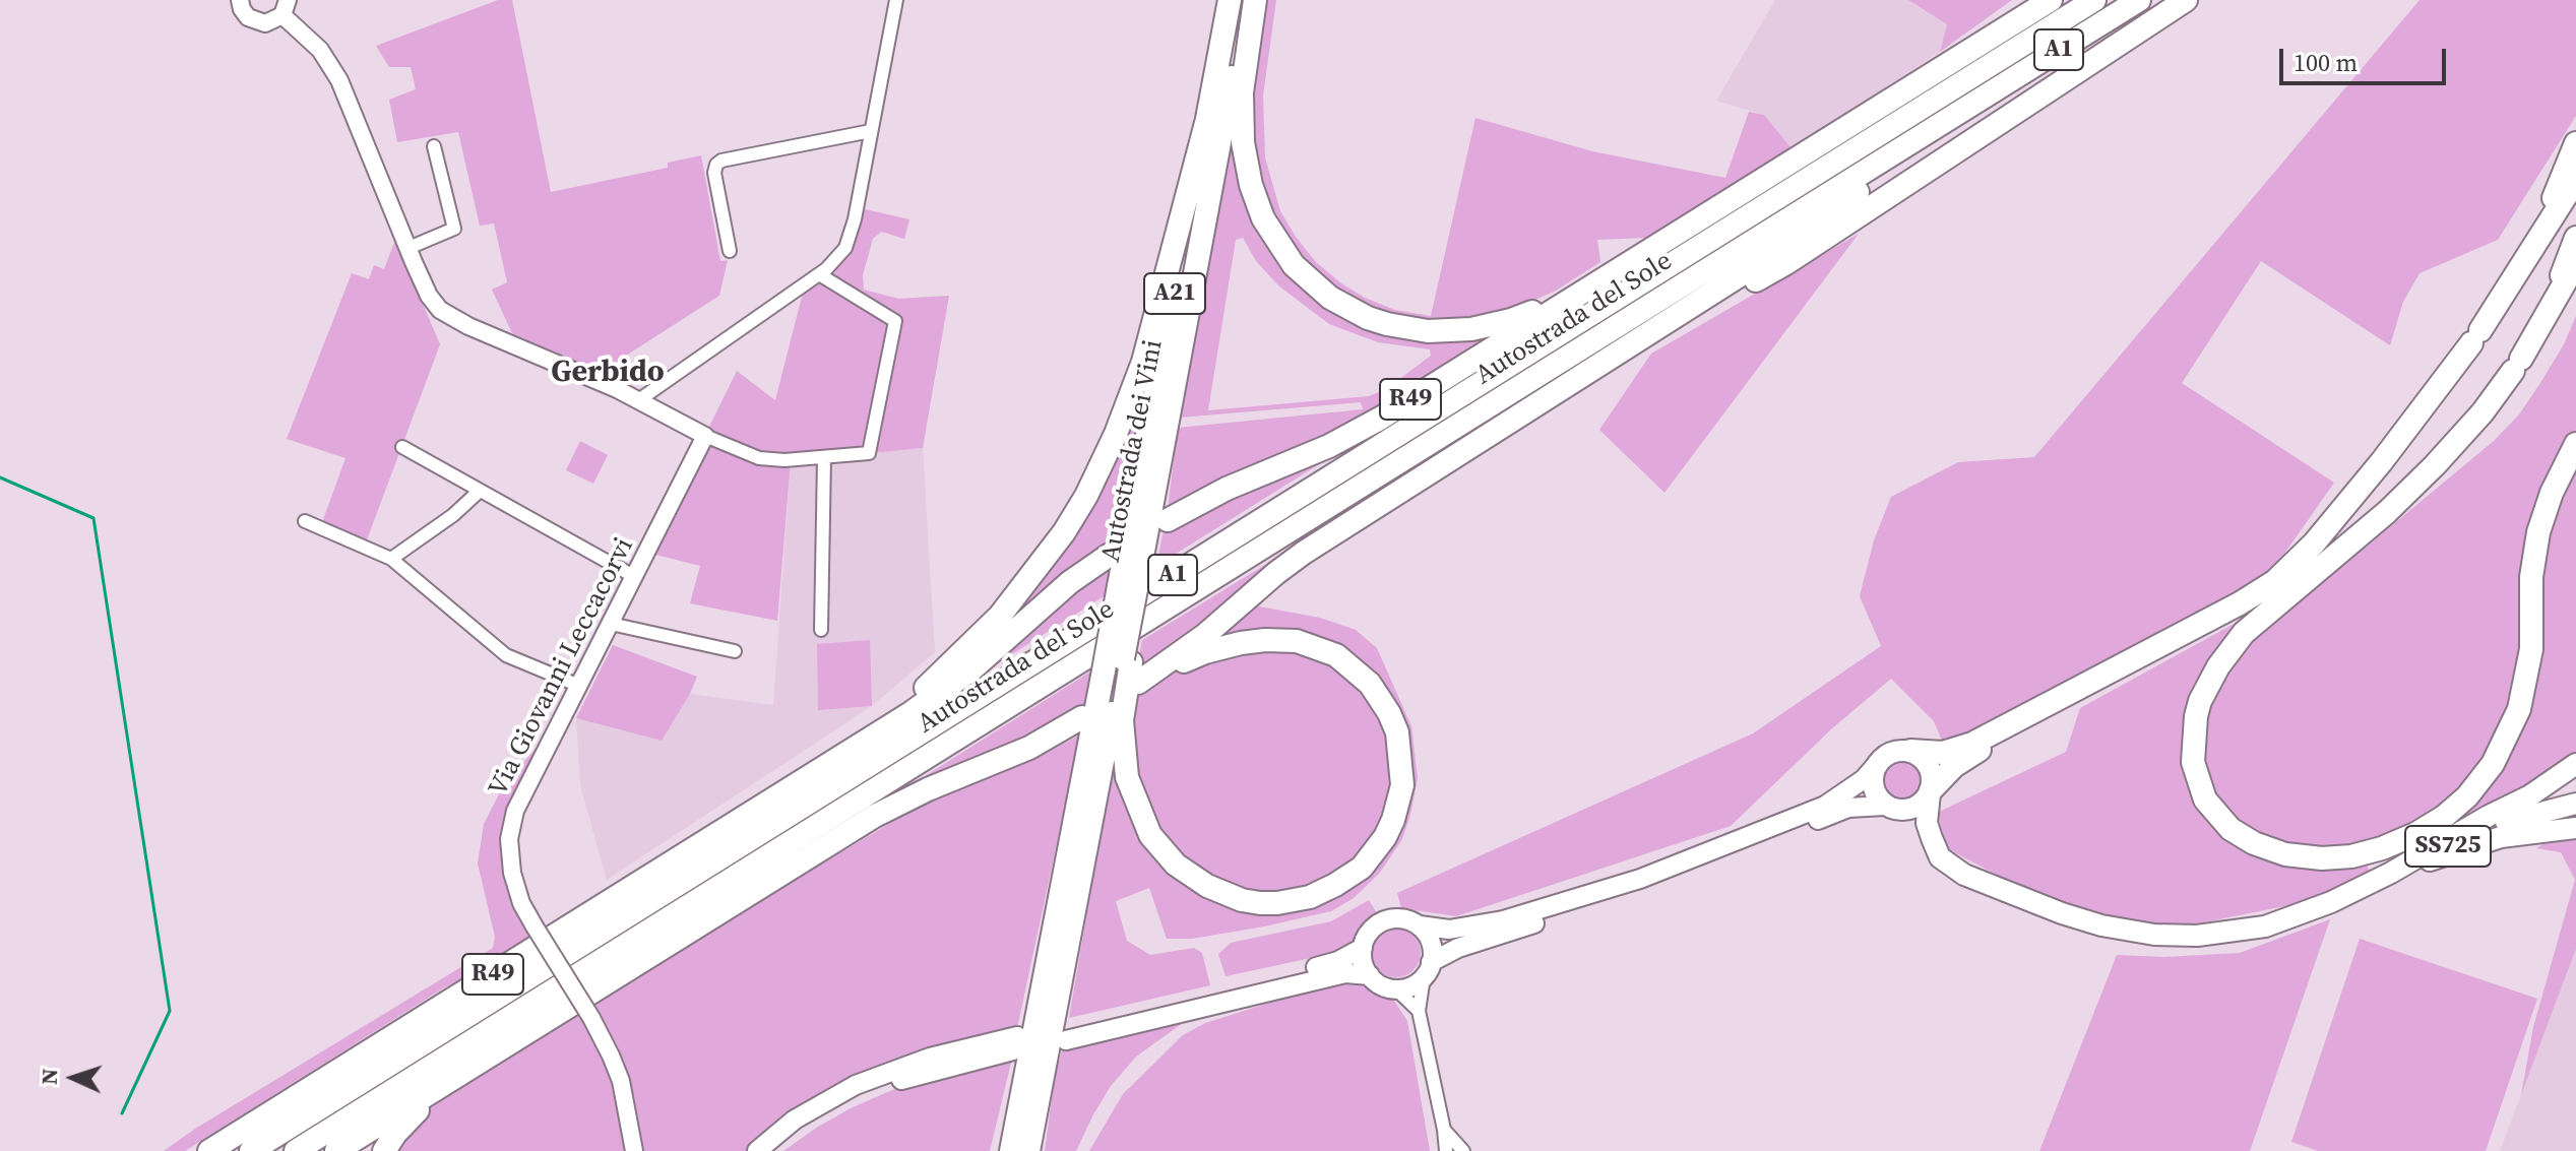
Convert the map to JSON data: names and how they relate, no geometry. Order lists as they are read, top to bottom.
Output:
{
  "streets": {
    "highway": [
      "A1",
      "A21",
      "Autostrada del Sole",
      "R49",
      "Autostrada dei Vini"
    ],
    "main road": ["SS725"],
    "street": ["Via Giovanni Leccacorvi"]
  },
  "crossings": [
    ["Autostrada del Sole", "R49"],
    ["R49", "Autostrada dei Vini"]
  ],
  "districts": ["Gerbido"],
  "scale_bar": "100 m",
  "north": "left"
}
